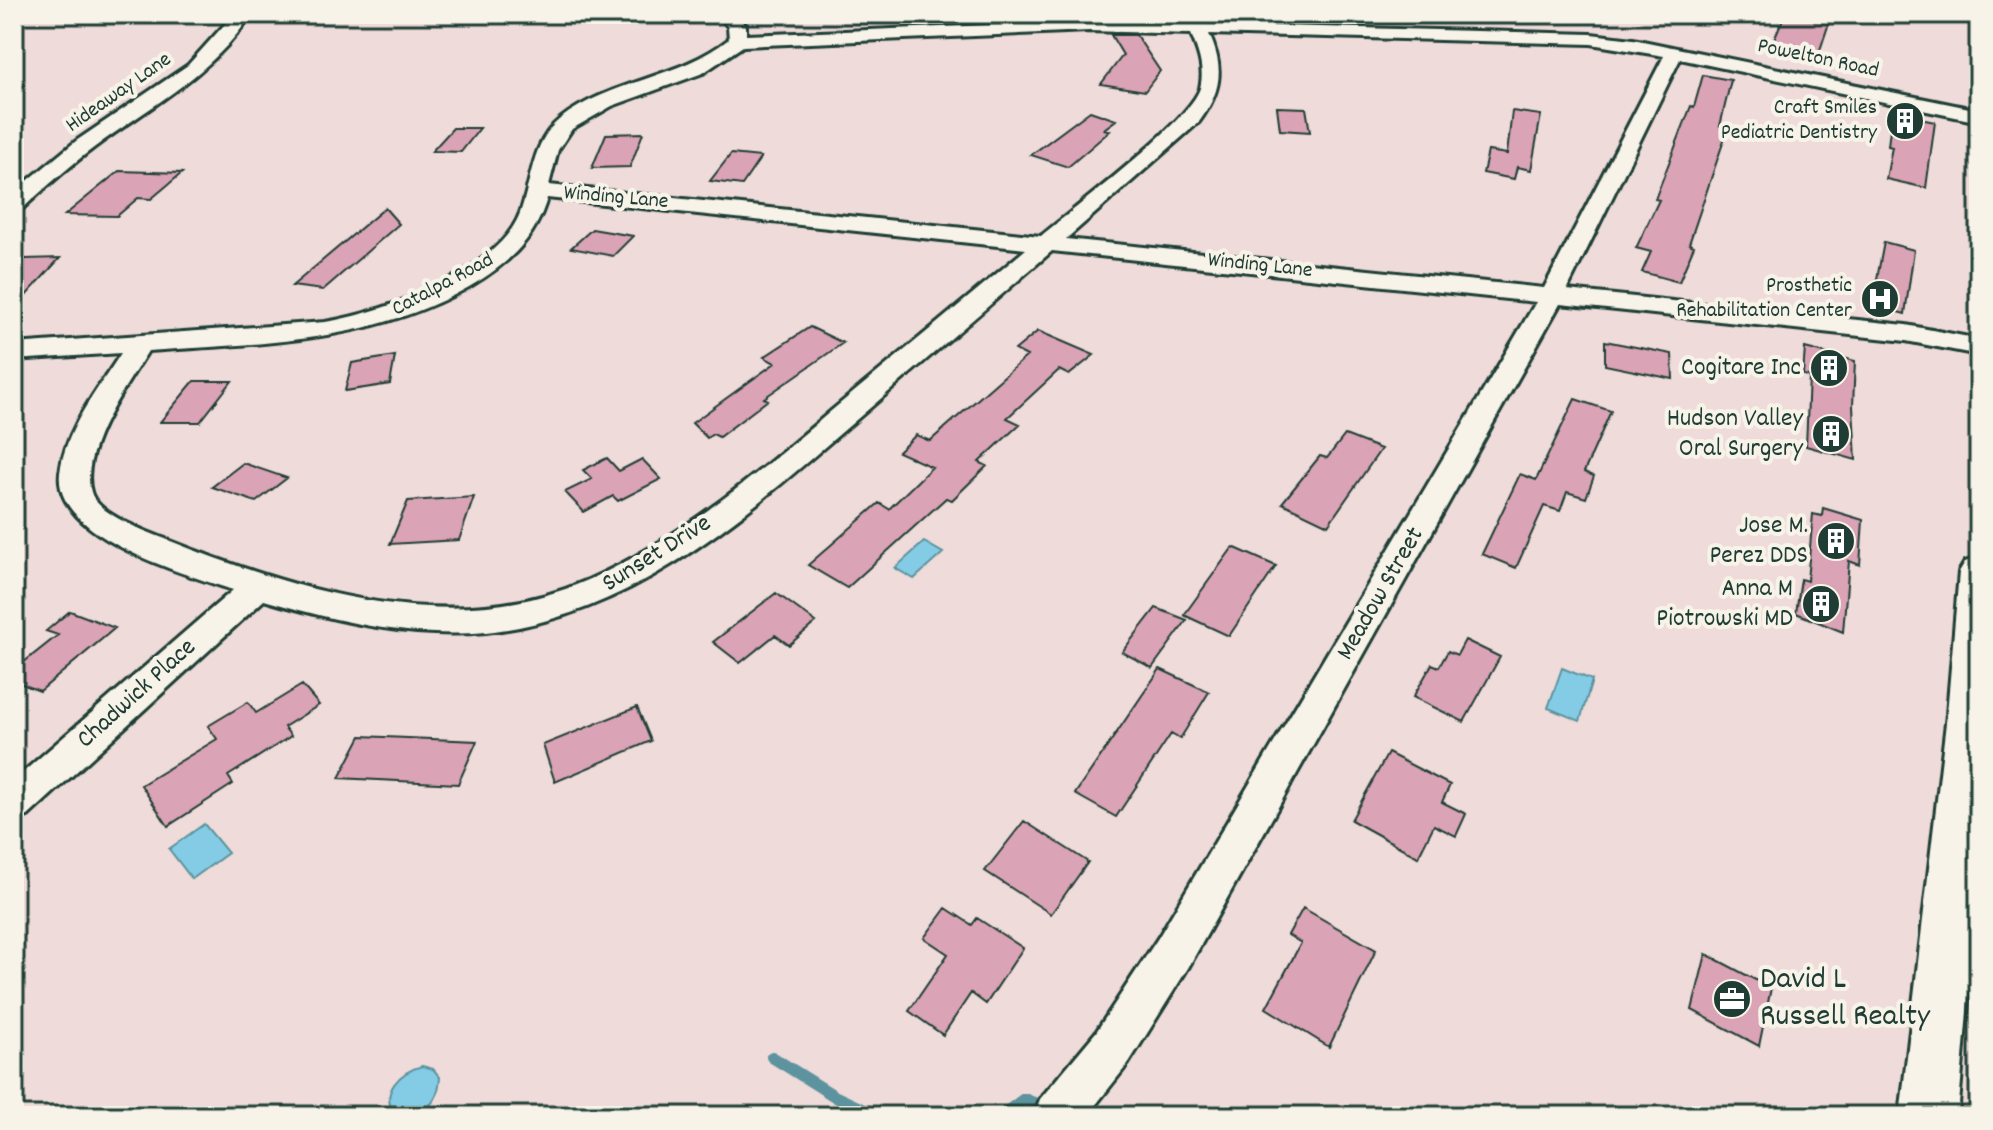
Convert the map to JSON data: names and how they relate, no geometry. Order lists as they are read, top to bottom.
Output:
{
  "streets": {
    "street": [
      "Powelton Road",
      "Hideaway Lane",
      "Winding Lane",
      "Catalpa Road",
      "Sunset Drive",
      "Meadow Street",
      "Chadwick Place"
    ]
  },
  "crossings": [
    ["Powelton Road", "Catalpa Road"],
    ["Powelton Road", "Sunset Drive"],
    ["Powelton Road", "Meadow Street"],
    ["Winding Lane", "Catalpa Road"],
    ["Winding Lane", "Sunset Drive"],
    ["Winding Lane", "Meadow Street"],
    ["Catalpa Road", "Sunset Drive"],
    ["Sunset Drive", "Chadwick Place"]
  ],
  "places": {
    "building": [
      "Craft Smiles Pediatric Dentistry",
      "Cogitare Inc",
      "Hudson Valley Oral Surgery",
      "Jose M. Perez DDS",
      "Anna M Piotrowski MD"
    ],
    "hospital": ["Prosthetic Rehabilitation Center"],
    "office": ["David L Russell Realty"]
  }
}
